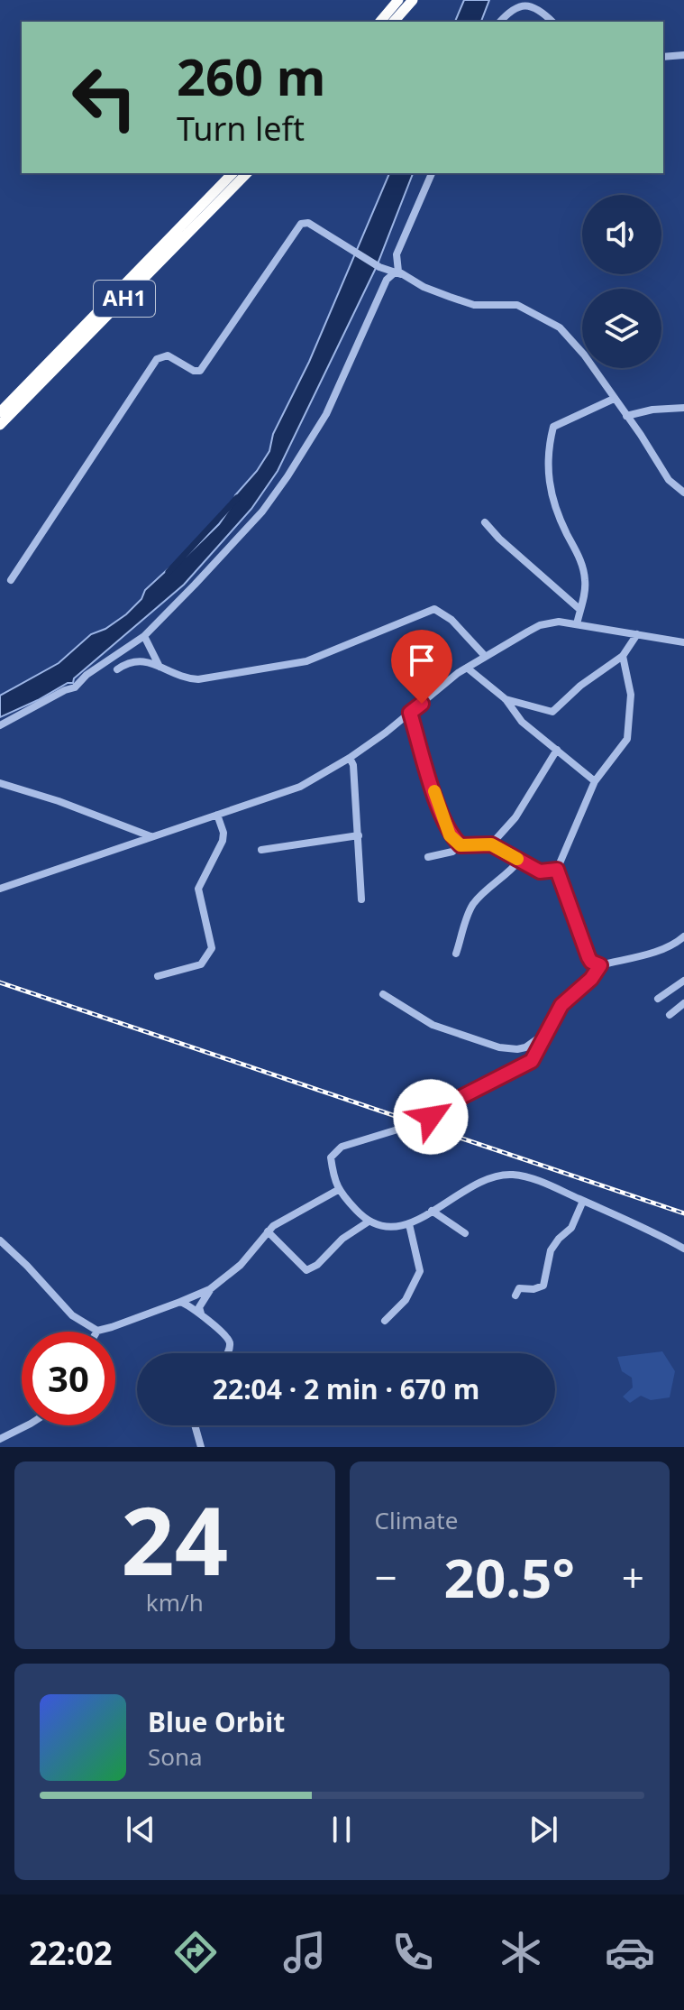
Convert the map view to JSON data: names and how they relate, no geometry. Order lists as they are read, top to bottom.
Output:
{
  "streets": {
    "highway": ["AH1"]
  },
  "page": {
    "turn": ["260 m", "Turn left"],
    "limit": "30",
    "trip": "22:04 · 2 min · 670 m",
    "tile": [
      ["24", "km/h"],
      "Climate"
    ],
    "heat": ["−", "20.5°", "+"],
    "song": ["Blue Orbit", "Sona"],
    "tabs": "22:02"
  }
}
